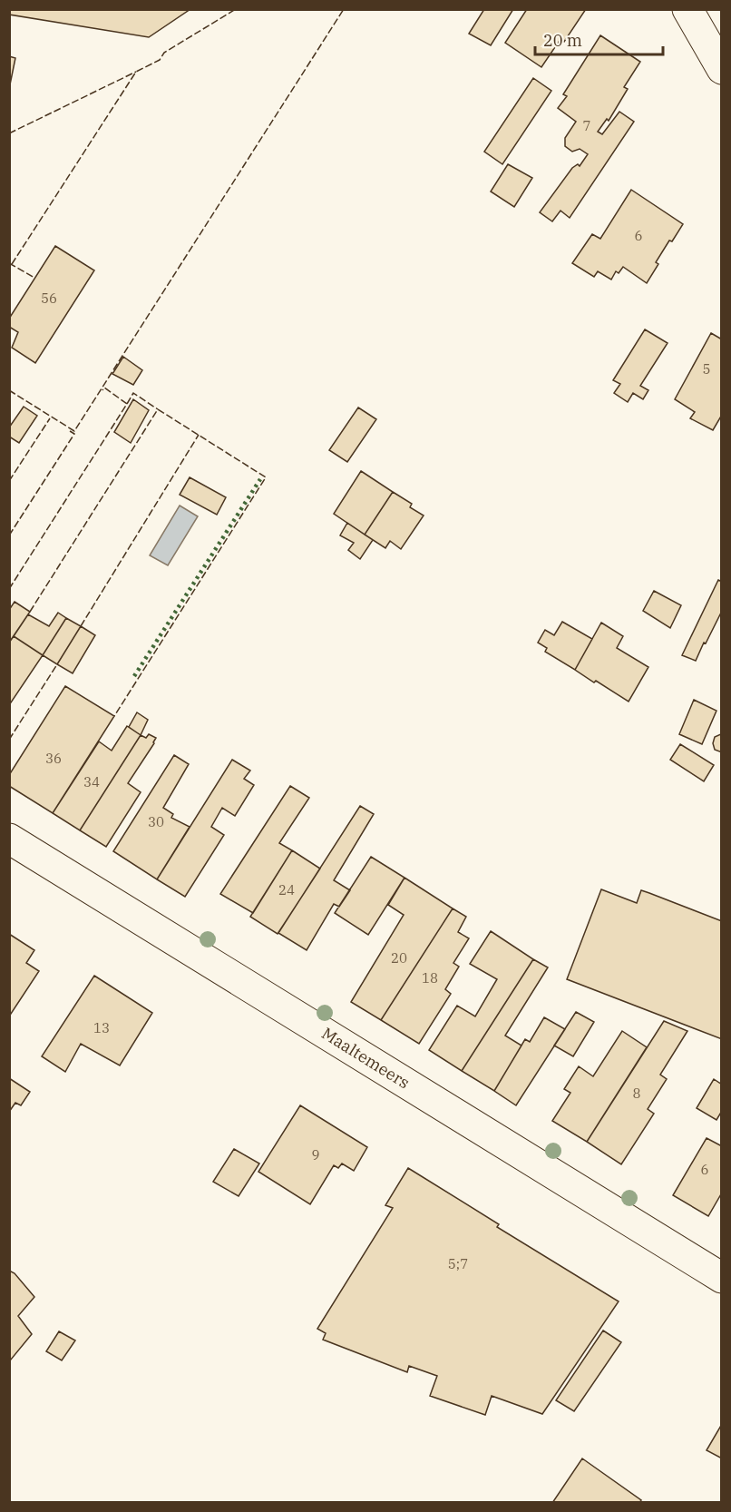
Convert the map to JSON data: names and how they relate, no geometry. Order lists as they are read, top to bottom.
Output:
{
  "streets": {
    "street": ["Maaltemeers"]
  },
  "house_numbers": [
    "7",
    "6",
    "56",
    "5",
    "36",
    "34",
    "30",
    "24",
    "20",
    "18",
    "13",
    "8",
    "9",
    "6",
    "5;7"
  ],
  "scale_bar": "20 m"
}
